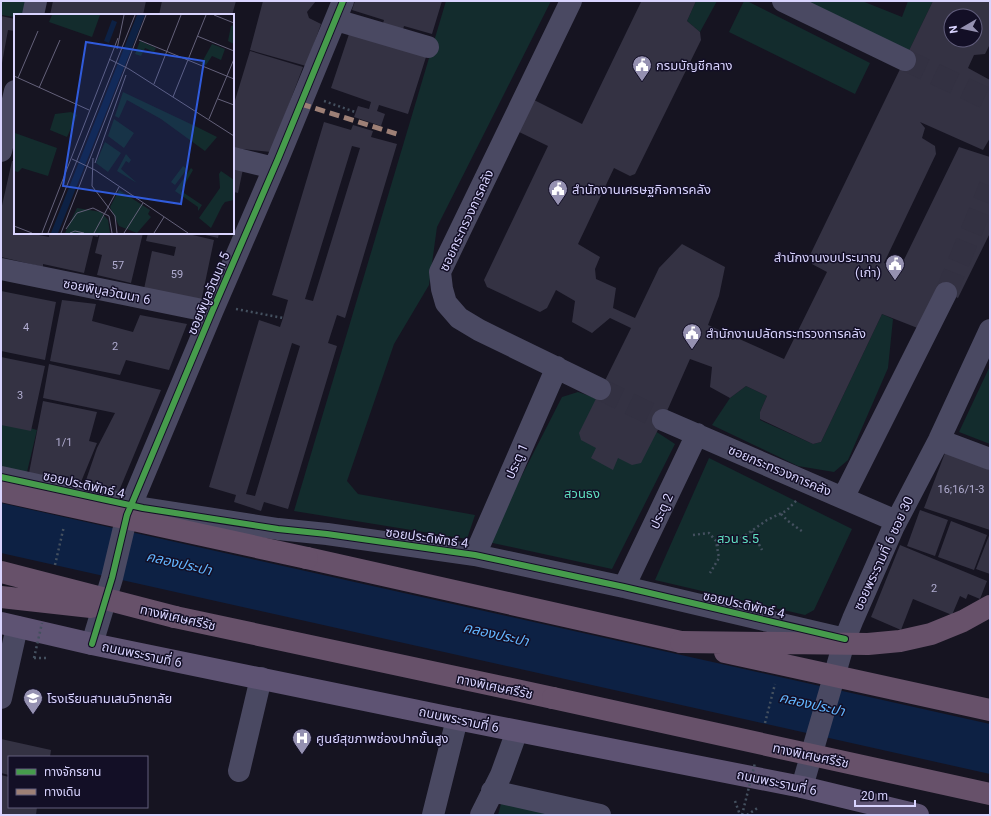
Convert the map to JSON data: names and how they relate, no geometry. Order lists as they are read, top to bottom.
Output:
{
  "streets": {
    "highway": ["ทางพิเศษศรีรัช"],
    "main road": ["ถนนพระรามที่ 6"],
    "street": [
      "ซอยกระทรวงการคลัง",
      "ซอยพิบูลวัฒนา 6",
      "ซอยพิบูลวัฒนา 5",
      "ประตู 1",
      "ซอยประดิพัทธ์ 4",
      "ประตู 2",
      "ซอยพระรามที่ 6 ซอย 30"
    ]
  },
  "crossings": [
    ["ซอยกระทรวงการคลัง", "ประตู 1"],
    ["ซอยกระทรวงการคลัง", "ประตู 2"],
    ["ซอยกระทรวงการคลัง", "ซอยพระรามที่ 6 ซอย 30"],
    ["ซอยพิบูลวัฒนา 6", "ซอยพิบูลวัฒนา 5"],
    ["ซอยพิบูลวัฒนา 5", "ซอยประดิพัทธ์ 4"],
    ["ซอยพิบูลวัฒนา 5", "ถนนพระรามที่ 6"],
    ["ประตู 1", "ซอยประดิพัทธ์ 4"],
    ["ซอยประดิพัทธ์ 4", "ประตู 2"],
    ["ซอยประดิพัทธ์ 4", "ซอยพระรามที่ 6 ซอย 30"],
    ["ซอยพระรามที่ 6 ซอย 30", "ถนนพระรามที่ 6"]
  ],
  "water": ["คลองประปา"],
  "parks": ["สวนธง", "สวน ร.5"],
  "places": {
    "public building": [
      "กรมบัญชีกลาง",
      "สำนักงานเศรษฐกิจการคลัง",
      "สำนักงานงบประมาณ (เก่า)",
      "สำนักงานปลัดกระทรวงการคลัง"
    ],
    "school or university": ["โรงเรียนสามเสนวิทยาลัย"],
    "hospital": ["ศูนย์สุขภาพช่องปากขั้นสูง"]
  },
  "house_numbers": [
    "57",
    "59",
    "4",
    "2",
    "3",
    "1/1",
    "16;16/1-3",
    "2"
  ],
  "legend": ["ทางจักรยาน", "ทางเดิน"],
  "scale_bar": "20 m",
  "north": "left"
}
